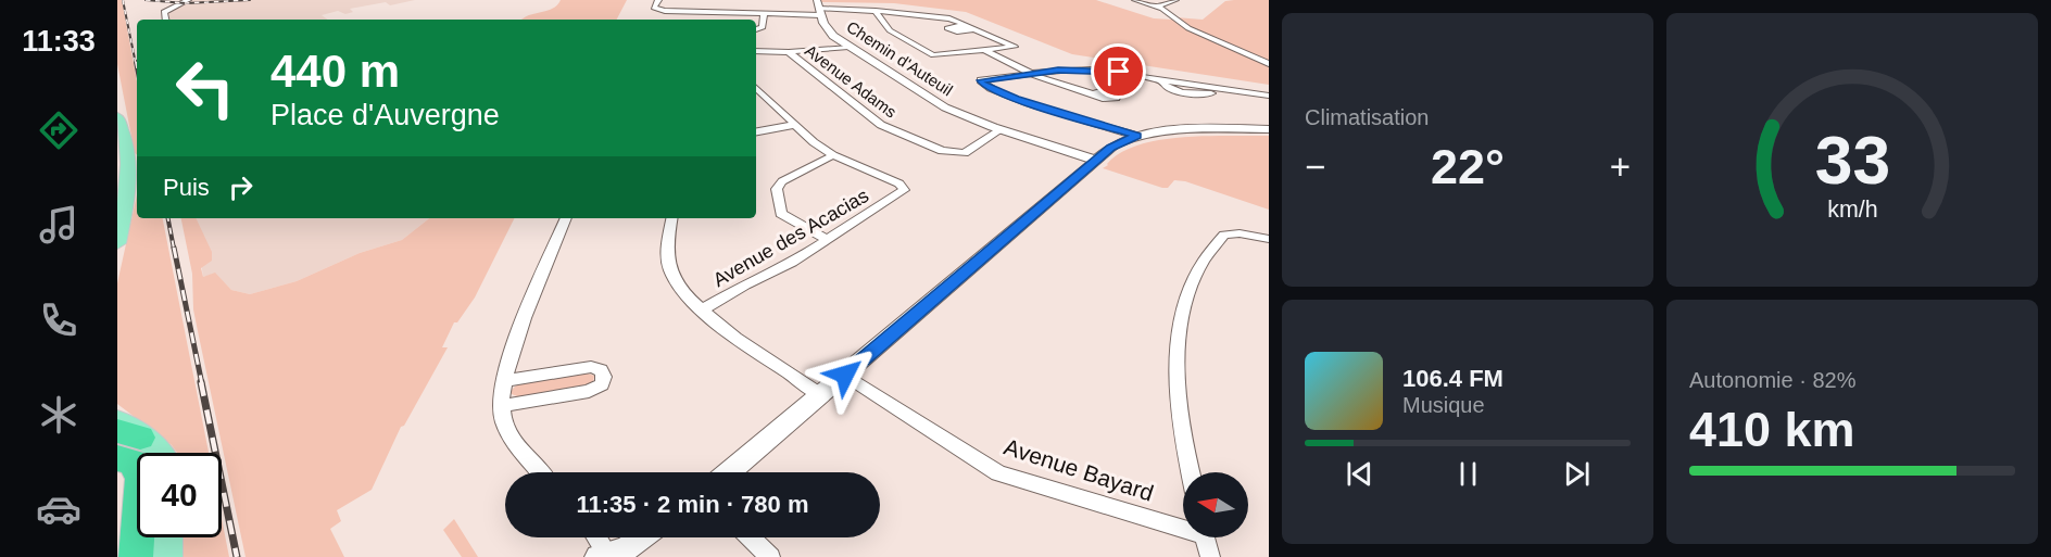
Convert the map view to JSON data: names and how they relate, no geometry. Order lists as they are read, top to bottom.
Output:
{
  "streets": {
    "street": [
      "Chemin d'Auteuil",
      "Avenue Adams",
      "Avenue des Acacias",
      "Avenue Bayard"
    ]
  },
  "crossings": [
    ["Chemin d'Auteuil", "Avenue Adams"]
  ],
  "north": "left",
  "page": {
    "tabs": "11:33",
    "tile": [
      "Climatisation",
      ["Autonomie · 82%", "410 km"]
    ],
    "turn": ["440 m", "Place d'Auvergne"],
    "heat": ["−", "22°", "+"],
    "then": "Puis",
    "song": ["106.4 FM", "Musique"],
    "limit": "40",
    "trip": "11:35 · 2 min · 780 m",
    "gauge": ["33", "km/h"]
  }
}
